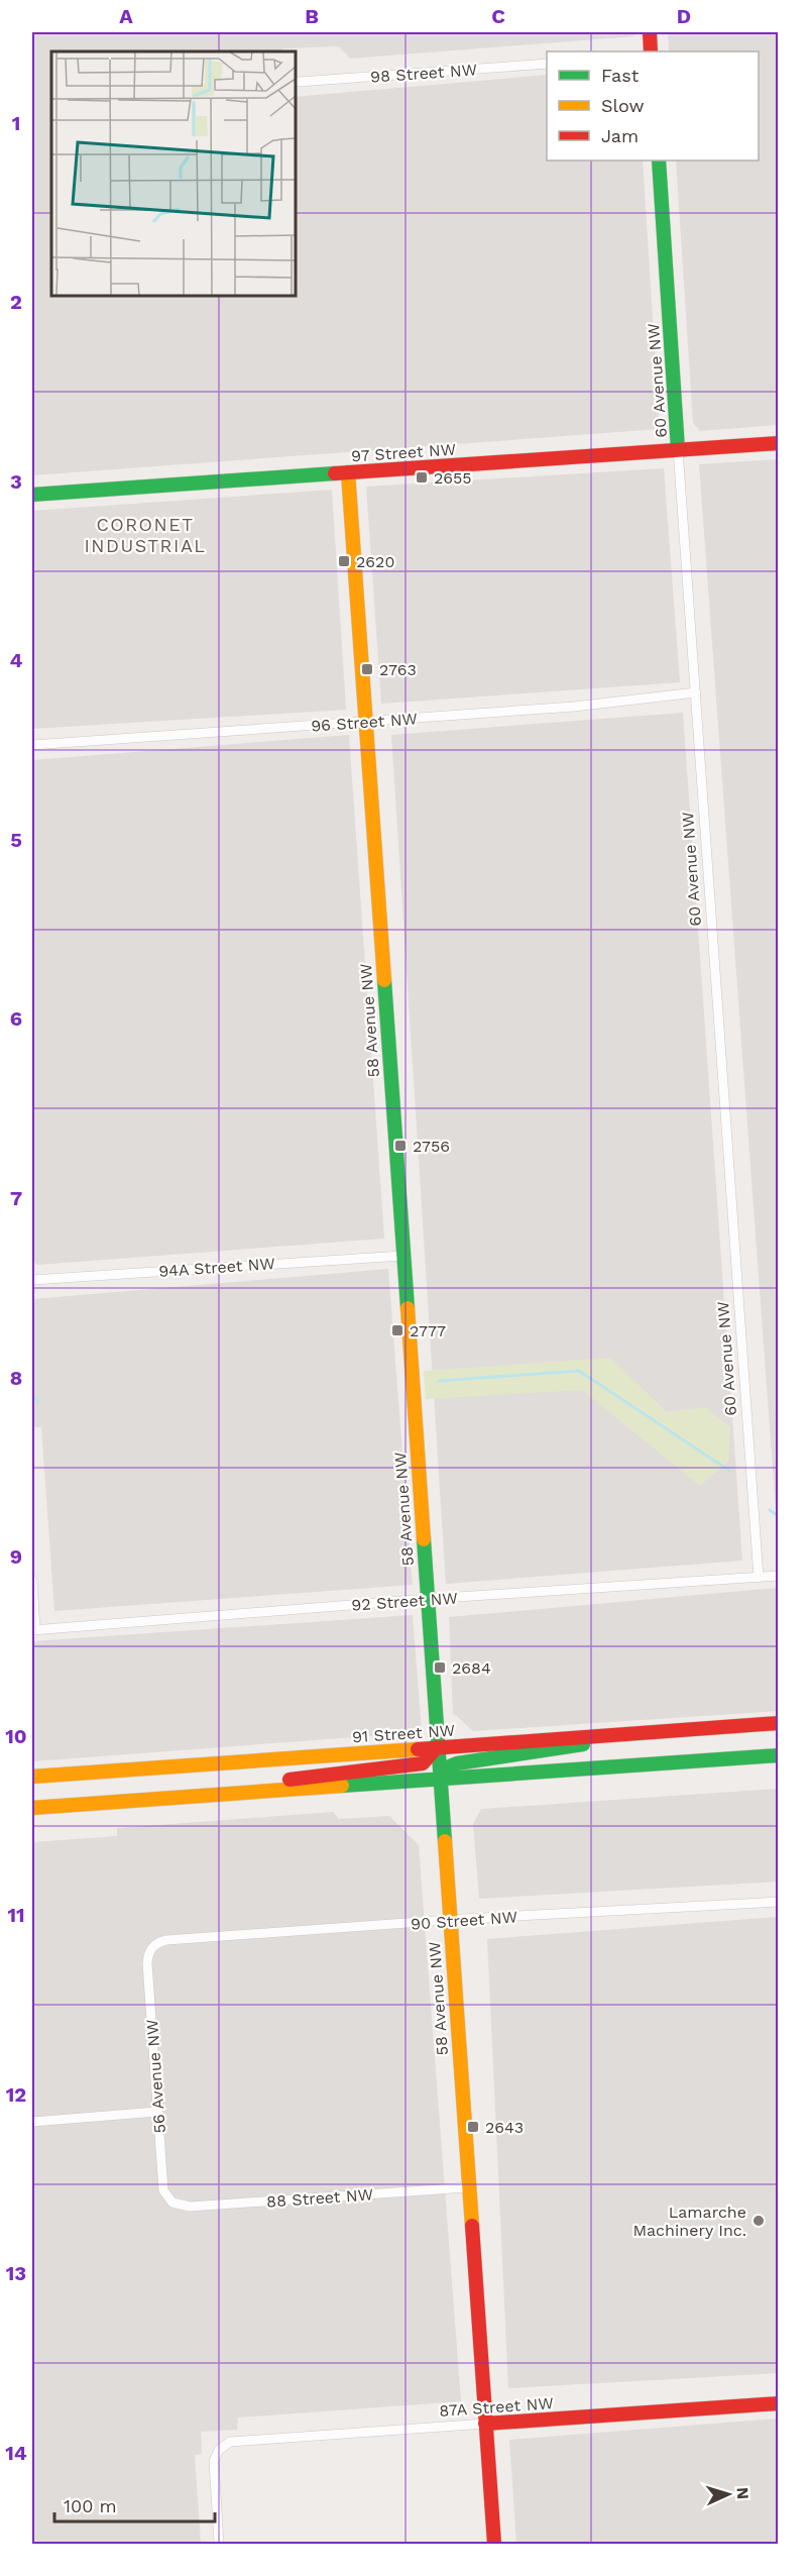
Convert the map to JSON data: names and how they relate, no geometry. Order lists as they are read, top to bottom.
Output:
{
  "streets": {
    "street": [
      "98 Street NW",
      "60 Avenue NW",
      "97 Street NW",
      "96 Street NW",
      "58 Avenue NW",
      "94A Street NW",
      "92 Street NW",
      "91 Street NW",
      "90 Street NW",
      "56 Avenue NW",
      "88 Street NW",
      "87A Street NW"
    ]
  },
  "crossings": [
    ["60 Avenue NW", "97 Street NW"],
    ["60 Avenue NW", "96 Street NW"],
    ["60 Avenue NW", "92 Street NW"],
    ["97 Street NW", "58 Avenue NW"],
    ["96 Street NW", "58 Avenue NW"],
    ["58 Avenue NW", "94A Street NW"],
    ["58 Avenue NW", "92 Street NW"],
    ["58 Avenue NW", "91 Street NW"],
    ["58 Avenue NW", "90 Street NW"],
    ["58 Avenue NW", "88 Street NW"],
    ["58 Avenue NW", "87A Street NW"],
    ["90 Street NW", "56 Avenue NW"],
    ["56 Avenue NW", "88 Street NW"]
  ],
  "districts": ["CORONET INDUSTRIAL"],
  "places": {
    "transit": [
      "2655",
      "2620",
      "2763",
      "2756",
      "2777",
      "2684",
      "2643"
    ],
    "other": ["Lamarche Machinery Inc."]
  },
  "legend": ["Fast", "Slow", "Jam"],
  "scale_bar": "100 m",
  "north": "right",
  "grid": {
    "columns": [
      "A",
      "B",
      "C",
      "D"
    ],
    "rows": [
      "1",
      "2",
      "3",
      "4",
      "5",
      "6",
      "7",
      "8",
      "9",
      "10",
      "11",
      "12",
      "13",
      "14"
    ]
  }
}
